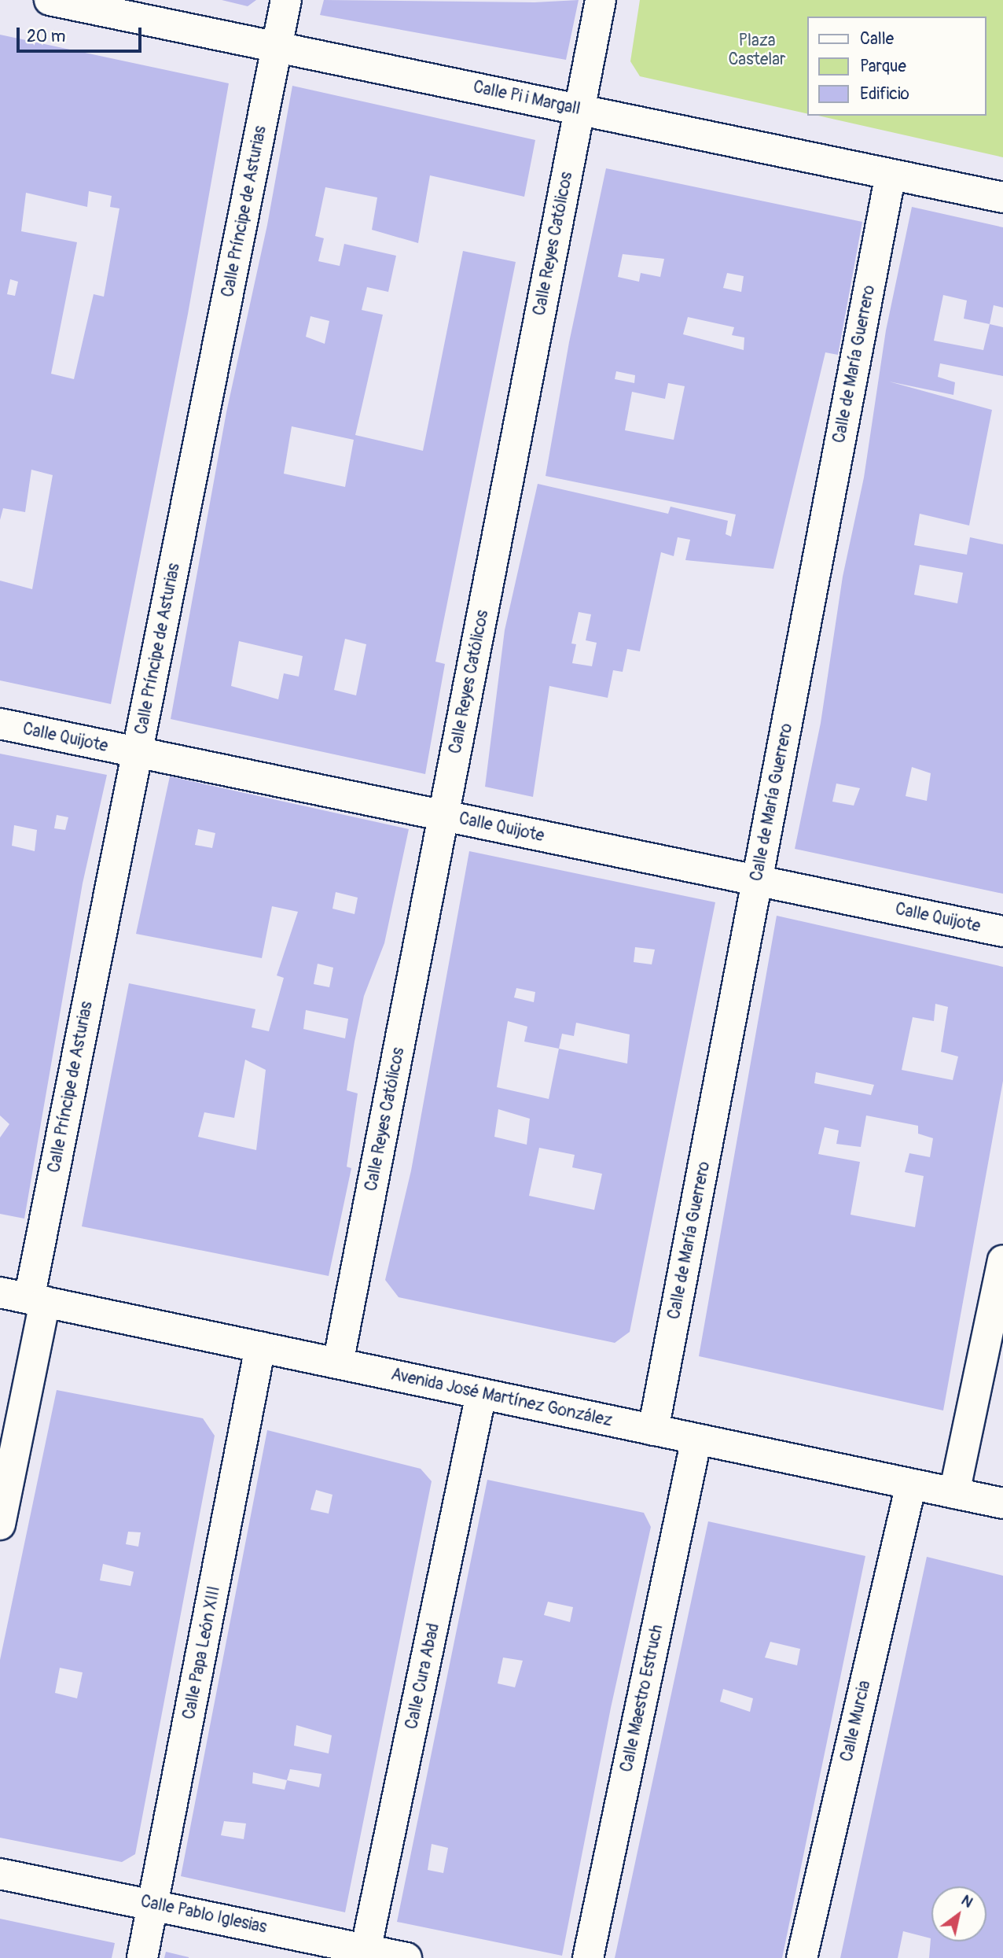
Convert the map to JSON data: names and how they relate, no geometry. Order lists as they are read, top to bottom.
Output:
{
  "streets": {
    "street": [
      "Calle Pi i Margall",
      "Calle Príncipe de Asturias",
      "Calle Reyes Católicos",
      "Calle de María Guerrero",
      "Calle Quijote",
      "Avenida José Martínez González",
      "Calle Papa León XIII",
      "Calle Cura Abad",
      "Calle Maestro Estruch",
      "Calle Murcia",
      "Calle Pablo Iglesias"
    ]
  },
  "crossings": [
    ["Calle Pi i Margall", "Calle Príncipe de Asturias"],
    ["Calle Pi i Margall", "Calle Reyes Católicos"],
    ["Calle Pi i Margall", "Calle de María Guerrero"],
    ["Calle Príncipe de Asturias", "Calle Quijote"],
    ["Calle Príncipe de Asturias", "Avenida José Martínez González"],
    ["Calle Reyes Católicos", "Calle Quijote"],
    ["Calle Reyes Católicos", "Avenida José Martínez González"],
    ["Calle de María Guerrero", "Calle Quijote"],
    ["Calle de María Guerrero", "Avenida José Martínez González"],
    ["Avenida José Martínez González", "Calle Papa León XIII"],
    ["Avenida José Martínez González", "Calle Cura Abad"],
    ["Avenida José Martínez González", "Calle Maestro Estruch"],
    ["Avenida José Martínez González", "Calle Murcia"],
    ["Calle Papa León XIII", "Calle Pablo Iglesias"],
    ["Calle Cura Abad", "Calle Pablo Iglesias"]
  ],
  "parks": ["Plaza Castelar"],
  "legend": ["Calle", "Parque", "Edificio"],
  "scale_bar": "20 m",
  "north": "top right"
}
